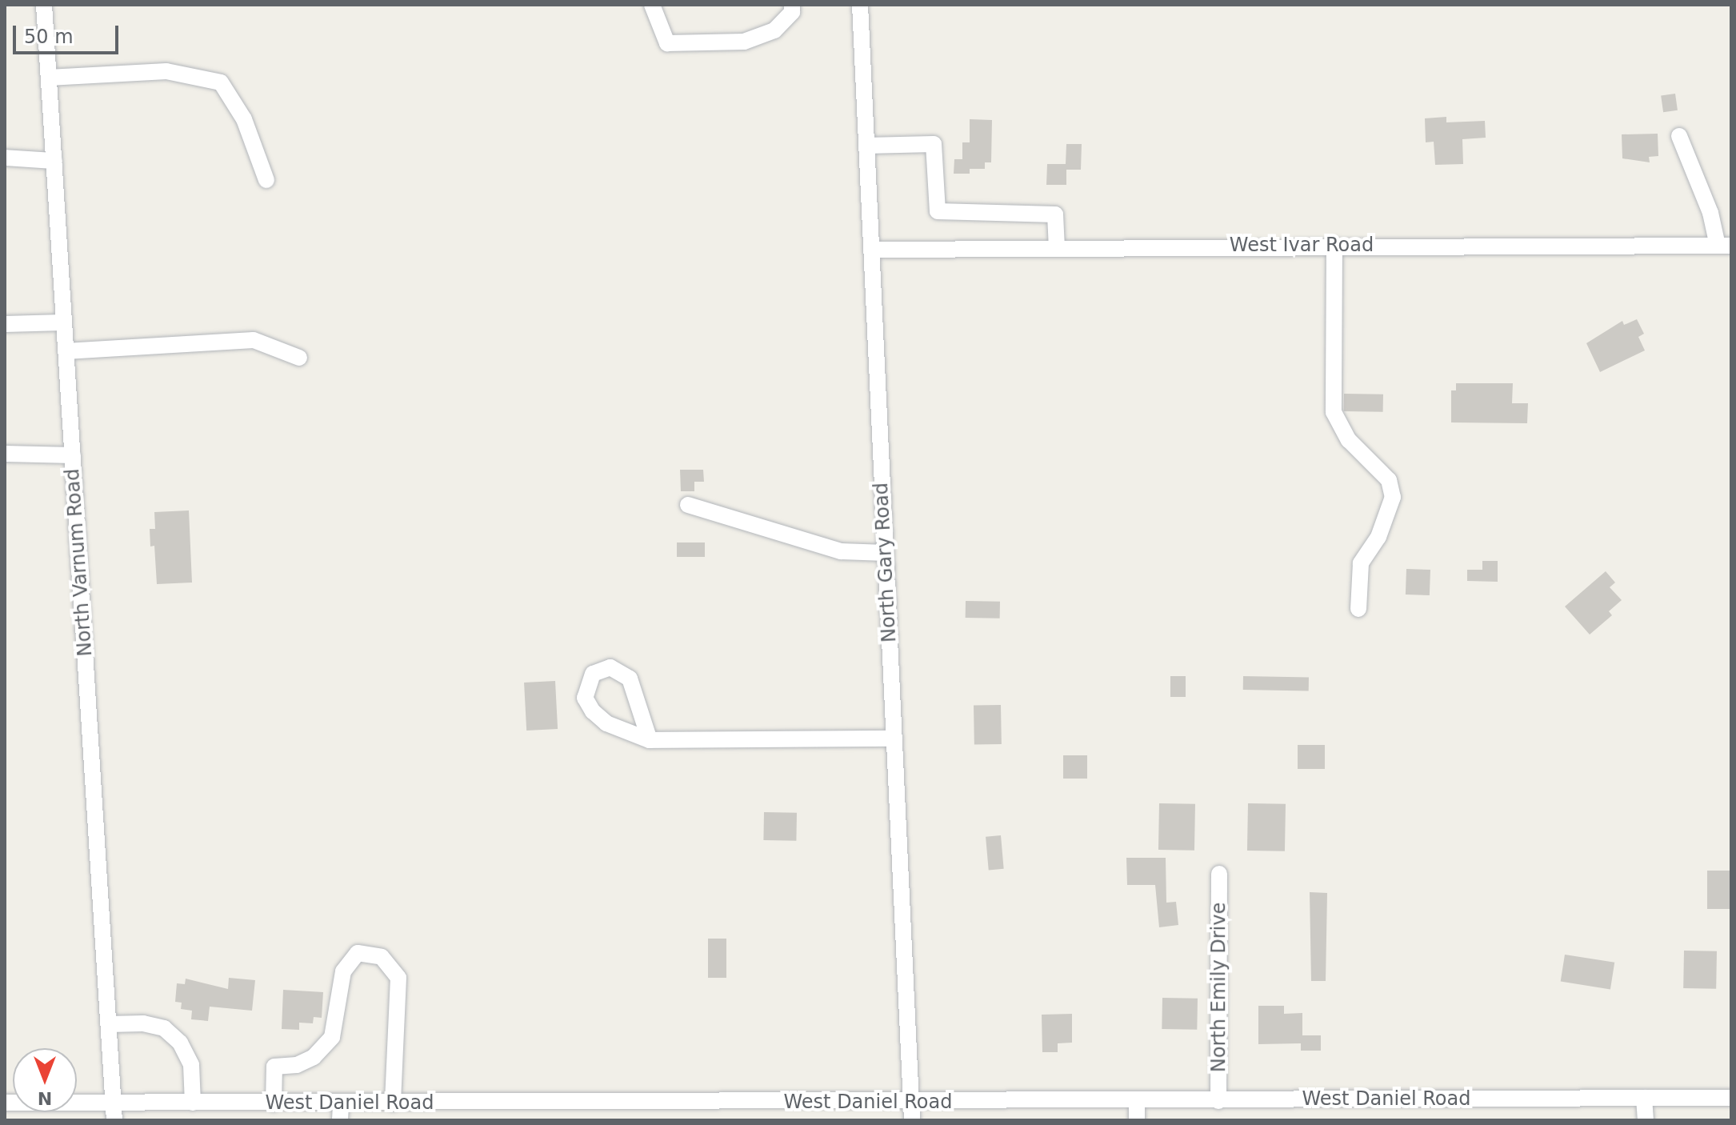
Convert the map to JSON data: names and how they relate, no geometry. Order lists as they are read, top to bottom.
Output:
{
  "streets": {
    "street": [
      "West Ivar Road",
      "North Varnum Road",
      "North Gary Road",
      "North Emily Drive",
      "West Daniel Road"
    ]
  },
  "crossings": [
    ["West Ivar Road", "North Gary Road"],
    ["North Varnum Road", "West Daniel Road"],
    ["North Gary Road", "West Daniel Road"],
    ["North Emily Drive", "West Daniel Road"]
  ],
  "scale_bar": "50 m",
  "north": "bottom"
}
